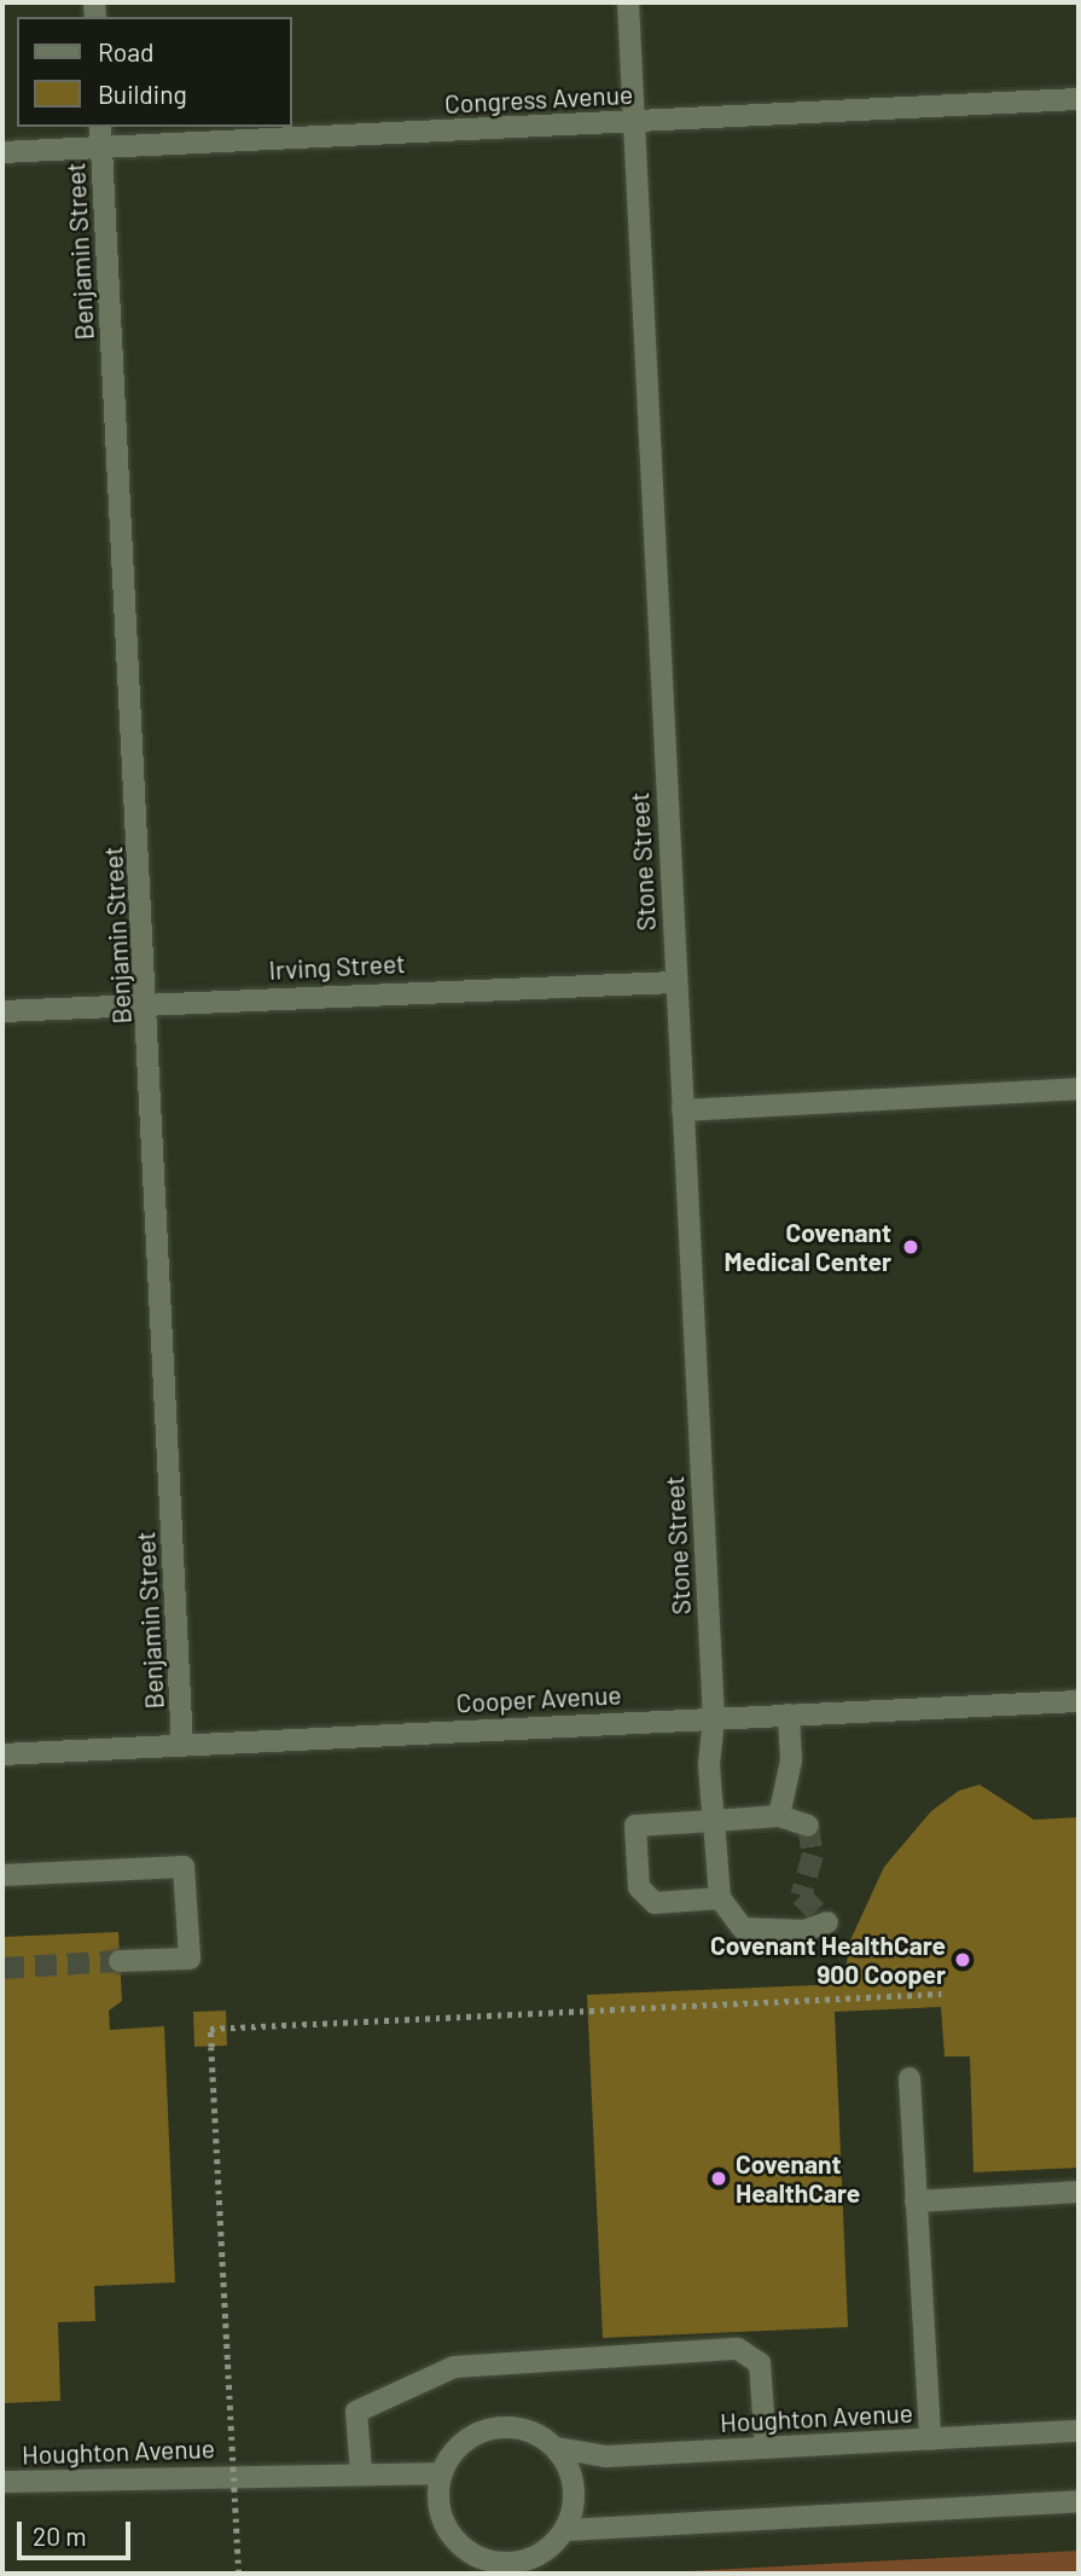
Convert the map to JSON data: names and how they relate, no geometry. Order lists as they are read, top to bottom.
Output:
{
  "streets": {
    "street": [
      "Congress Avenue",
      "Benjamin Street",
      "Stone Street",
      "Irving Street",
      "Cooper Avenue",
      "Houghton Avenue"
    ]
  },
  "crossings": [
    ["Congress Avenue", "Benjamin Street"],
    ["Congress Avenue", "Stone Street"],
    ["Benjamin Street", "Irving Street"],
    ["Benjamin Street", "Cooper Avenue"],
    ["Stone Street", "Irving Street"],
    ["Stone Street", "Cooper Avenue"]
  ],
  "places": ["Covenant Medical Center", "Covenant HealthCare 900 Cooper", "Covenant HealthCare"],
  "legend": ["Road", "Building"],
  "scale_bar": "20 m"
}
